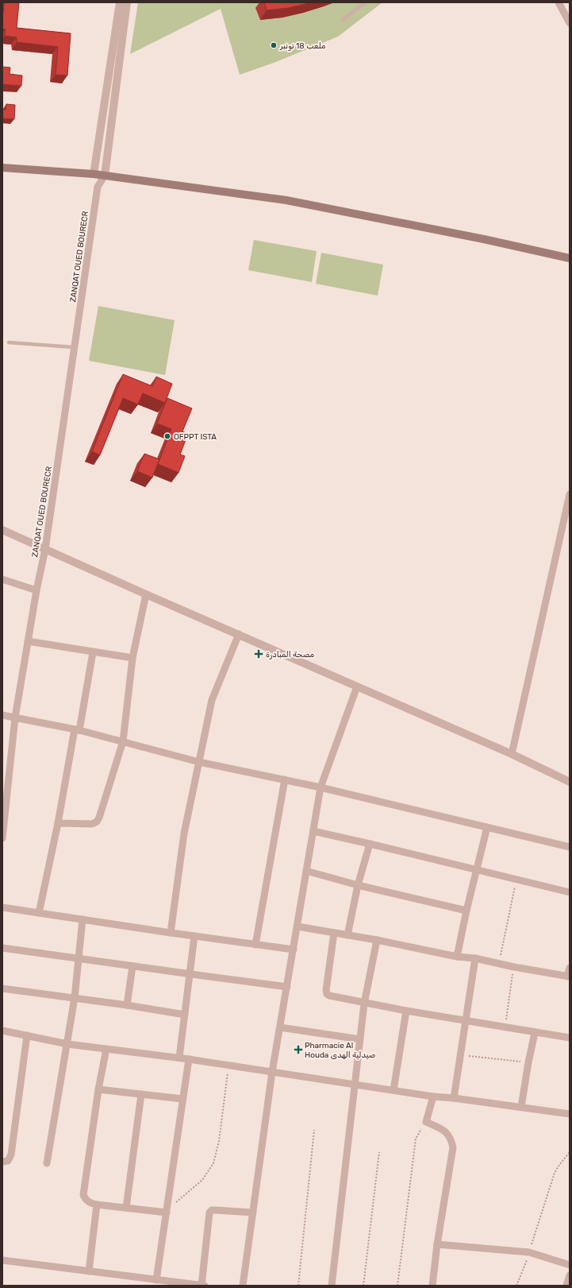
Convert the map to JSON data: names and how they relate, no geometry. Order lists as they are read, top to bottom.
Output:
{
  "streets": {
    "street": ["ZANQAT OUED BOURECR"]
  },
  "places": {
    "other": ["ملعب 18 نونبر", "OFPPT ISTA"],
    "health": ["مصحة المبادرة", "Pharmacie Al Houda صيدلية الهدى"]
  }
}
